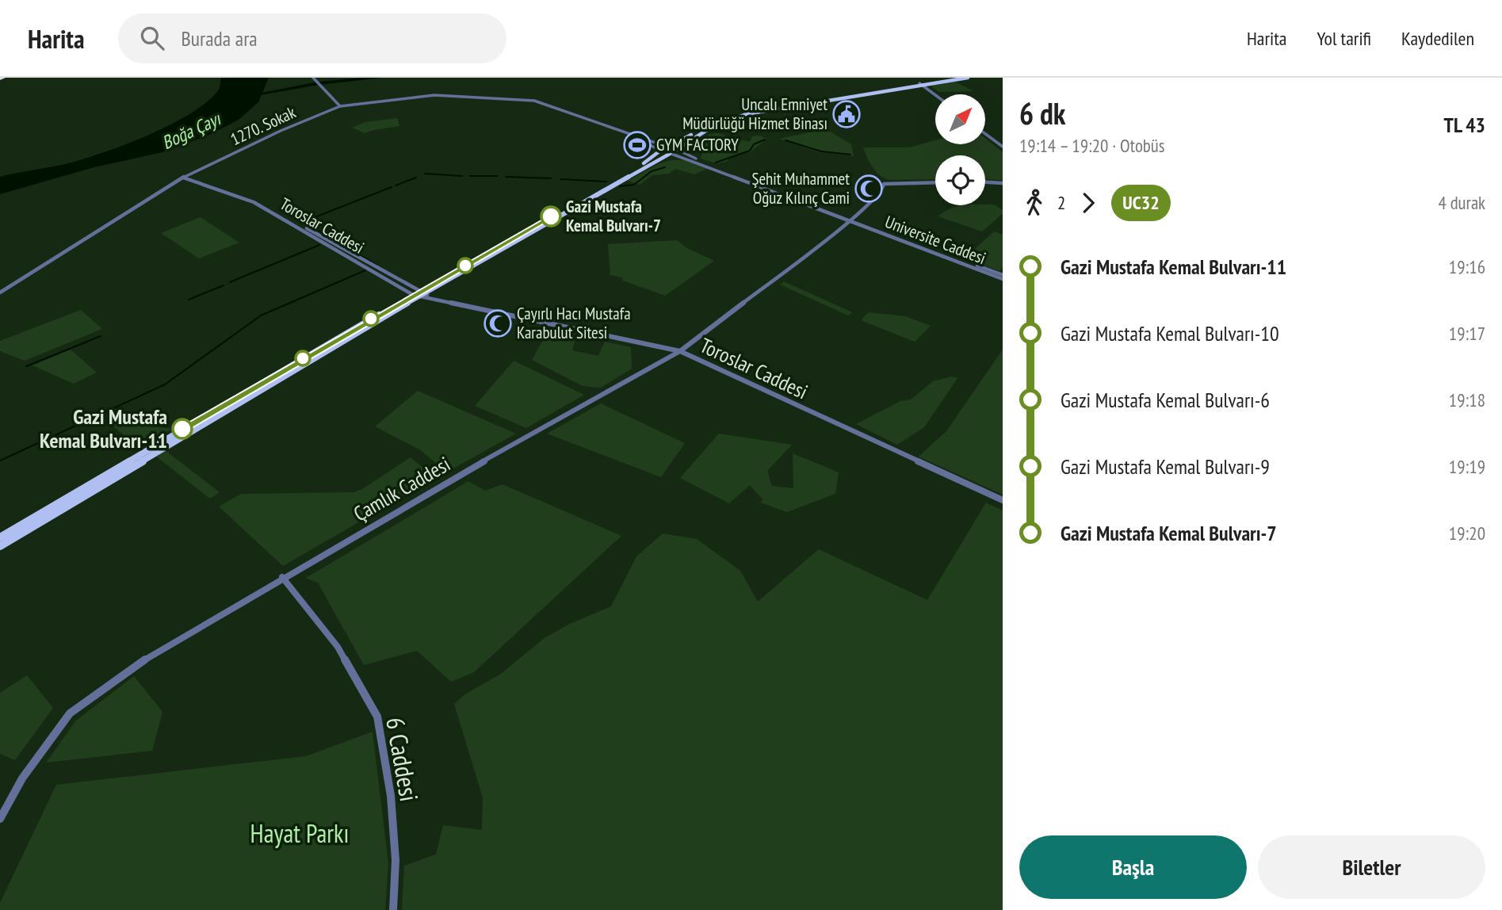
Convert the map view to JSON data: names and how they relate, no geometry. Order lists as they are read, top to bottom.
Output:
{
  "streets": {
    "street": [
      "1270. Sokak",
      "Toroslar Caddesi",
      "Universite Caddesi",
      "Çamlık Caddesi",
      "6 Caddesi"
    ]
  },
  "crossings": [
    ["1270. Sokak", "Toroslar Caddesi"],
    ["Toroslar Caddesi", "Çamlık Caddesi"],
    ["Universite Caddesi", "Çamlık Caddesi"],
    ["Çamlık Caddesi", "6 Caddesi"]
  ],
  "water": ["Boğa Çayı"],
  "parks": ["Hayat Parkı"],
  "places": {
    "public building": ["Uncalı Emniyet Müdürlüğü Hizmet Binası"],
    "sports": ["GYM FACTORY"],
    "mosque": ["Şehit Muhammet Oğuz Kılınç Cami", "Çayırlı Hacı Mustafa Karabulut Sitesi"],
    "other": ["Gazi Mustafa Kemal Bulvarı-7", "Gazi Mustafa Kemal Bulvarı-11"]
  },
  "lines": ["bus line UC32"],
  "north": "top right",
  "page": {
    "header": "Harita",
    "search": "Burada ara",
    "nav": ["Harita", "Yol tarifi", "Kaydedilen"],
    "heading": ["6 dk", "19:14 – 19:20 · Otobüs", "TL 43"],
    "legs": ["2", "UC32", "4 durak"],
    "list": [
      {
        "name": "Gazi Mustafa Kemal Bulvarı-11",
        "value": "19:16"
      },
      {
        "name": "Gazi Mustafa Kemal Bulvarı-10",
        "value": "19:17"
      },
      {
        "name": "Gazi Mustafa Kemal Bulvarı-6",
        "value": "19:18"
      },
      {
        "name": "Gazi Mustafa Kemal Bulvarı-9",
        "value": "19:19"
      },
      {
        "name": "Gazi Mustafa Kemal Bulvarı-7",
        "value": "19:20"
      }
    ],
    "buttons": ["Başla", "Biletler"]
  }
}
